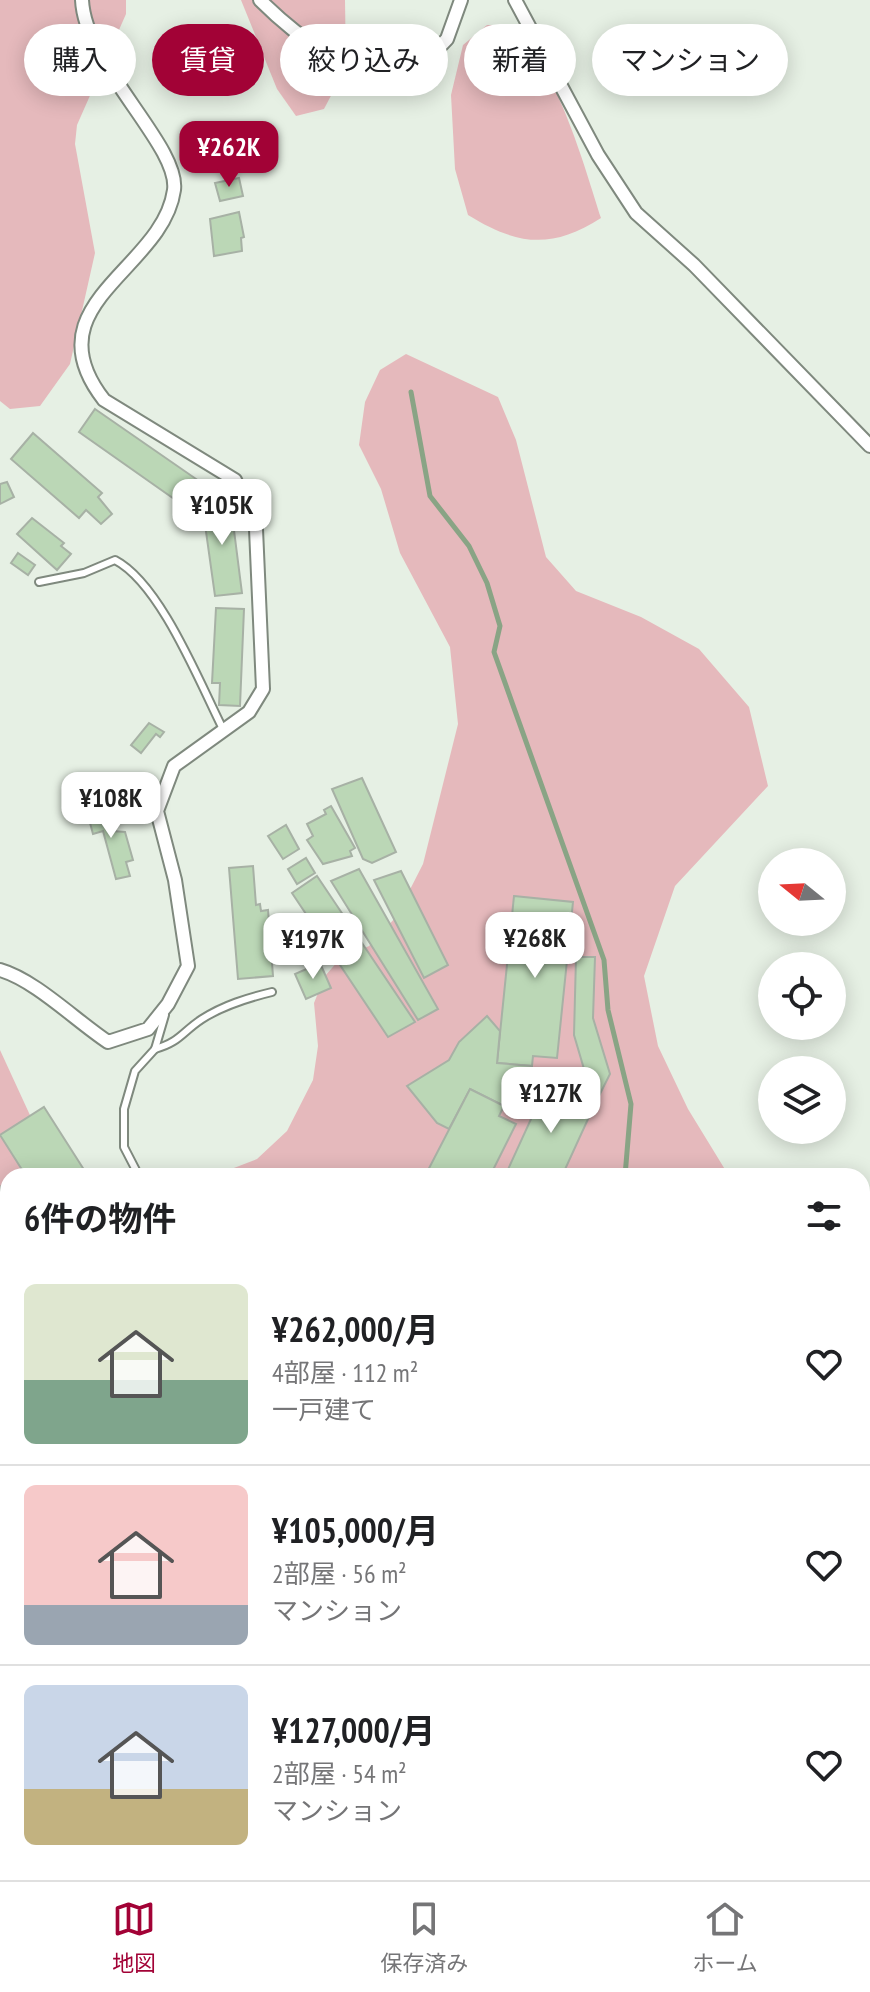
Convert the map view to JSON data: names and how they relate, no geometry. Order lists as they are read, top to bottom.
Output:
{
  "north": "left",
  "page": {
    "chip": [
      "購入",
      "賃貸",
      "絞り込み",
      "新着",
      "マンション"
    ],
    "price": [
      "¥262K",
      "¥105K",
      "¥108K",
      "¥268K",
      "¥197K",
      "¥127K"
    ],
    "heading": "6件の物件",
    "list": [
      {
        "name": "¥262,000/月",
        "note": "4部屋 · 112 m² · 一戸建て"
      },
      {
        "name": "¥105,000/月",
        "note": "2部屋 · 56 m² · マンション"
      },
      {
        "name": "¥127,000/月",
        "note": "2部屋 · 54 m² · マンション"
      }
    ],
    "tabs": ["地図", "保存済み", "ホーム"]
  }
}
